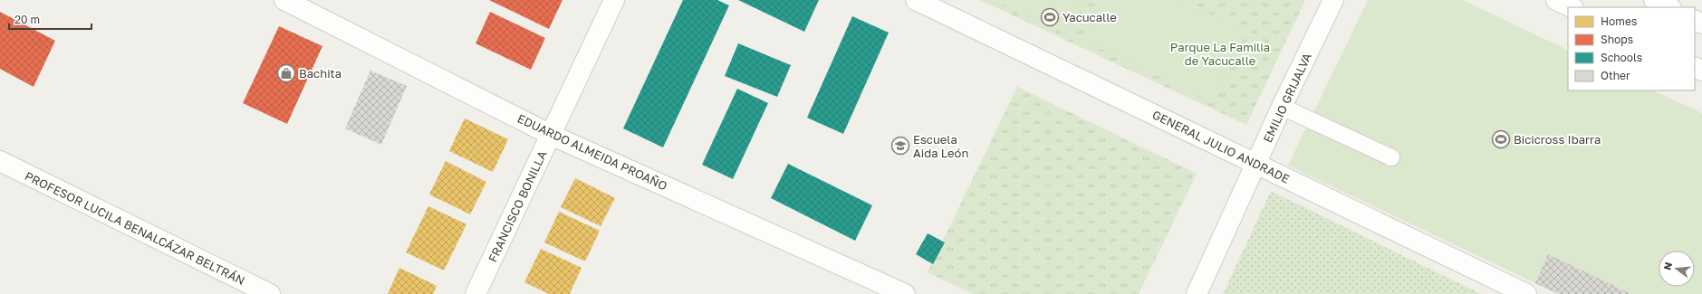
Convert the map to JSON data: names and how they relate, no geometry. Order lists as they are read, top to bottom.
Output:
{
  "streets": {
    "street": [
      "EMILIO GRIJALVA",
      "GENERAL JULIO ANDRADE",
      "EDUARDO ALMEIDA PROAÑO",
      "FRANCISCO BONILLA",
      "PROFESOR LUCILA BENALCÁZAR BELTRÁN"
    ]
  },
  "crossings": [
    ["EMILIO GRIJALVA", "GENERAL JULIO ANDRADE"],
    ["EDUARDO ALMEIDA PROAÑO", "FRANCISCO BONILLA"]
  ],
  "parks": ["Parque La Familia de Yacucalle"],
  "places": {
    "sports": ["Yacucalle", "Bicicross Ibarra"],
    "shop": ["Bachita"],
    "school or university": ["Escuela Aida León"]
  },
  "legend": [
    "Homes",
    "Shops",
    "Schools",
    "Other"
  ],
  "scale_bar": "20 m",
  "north": "left"
}
